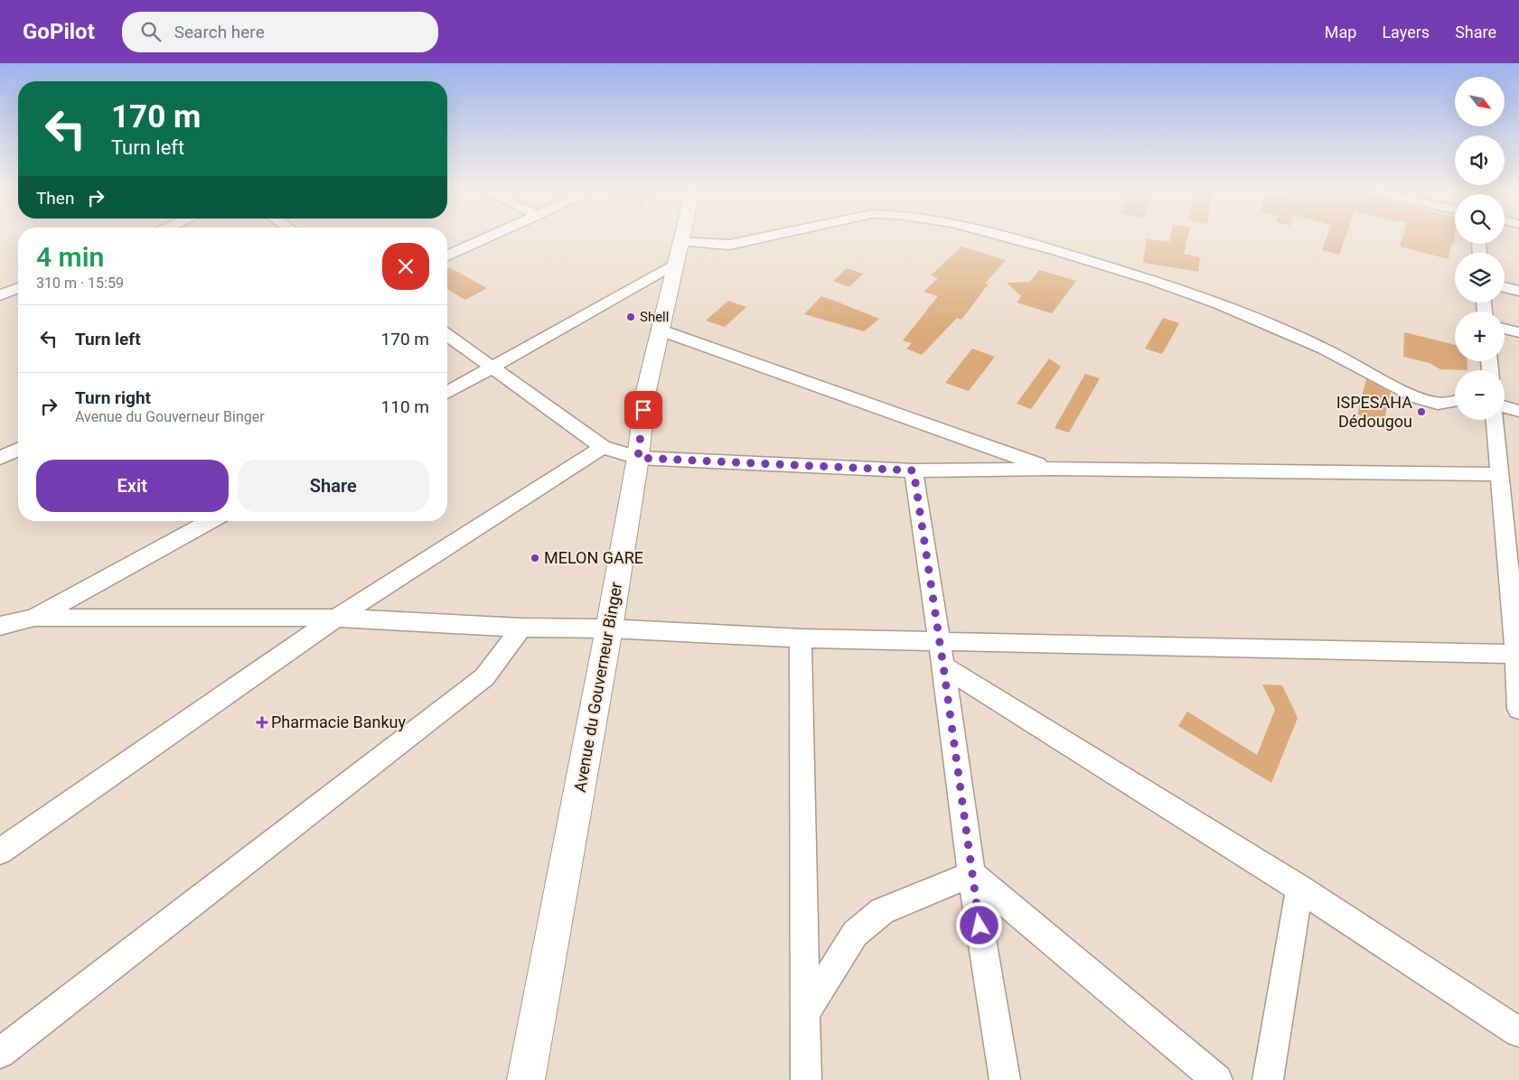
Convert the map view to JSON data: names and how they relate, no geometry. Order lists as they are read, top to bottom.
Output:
{
  "streets": {
    "main road": ["Avenue du Gouverneur Binger"]
  },
  "places": {
    "other": ["Shell", "ISPESAHA Dédougou", "MELON GARE"],
    "health": ["Pharmacie Bankuy"]
  },
  "north": "bottom right",
  "page": {
    "header": "GoPilot",
    "search": "Search here",
    "nav": ["Map", "Layers", "Share"],
    "map_buttons": ["+", "−"],
    "turn": ["170 m", "Turn left"],
    "then": "Then",
    "heading": ["4 min", "310 m · 15:59"],
    "list": [
      {
        "name": "Turn left",
        "value": "170 m"
      },
      {
        "name": "Turn right",
        "note": "Avenue du Gouverneur Binger",
        "value": "110 m"
      }
    ],
    "buttons": ["Exit", "Share"]
  }
}
